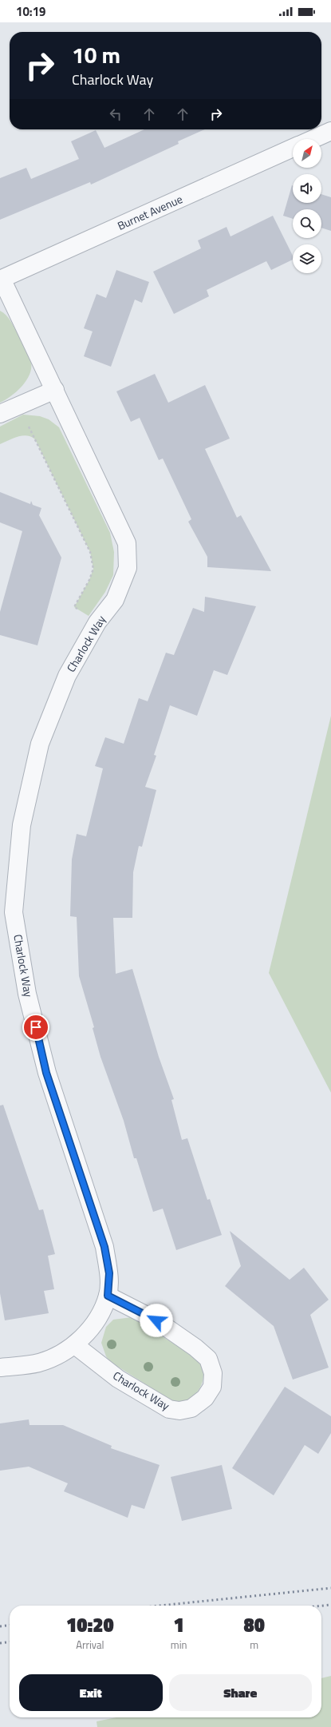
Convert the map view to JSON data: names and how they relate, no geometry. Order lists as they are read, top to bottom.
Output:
{
  "streets": {
    "street": ["Burnet Avenue", "Charlock Way"]
  },
  "crossings": [
    ["Burnet Avenue", "Charlock Way"]
  ],
  "north": "top right",
  "page": {
    "status": "10:19",
    "turn": ["10 m", "Charlock Way"],
    "eta": [
      "10:20",
      "Arrival",
      "1",
      "min",
      "80",
      "m"
    ],
    "buttons": ["Exit", "Share"]
  }
}
